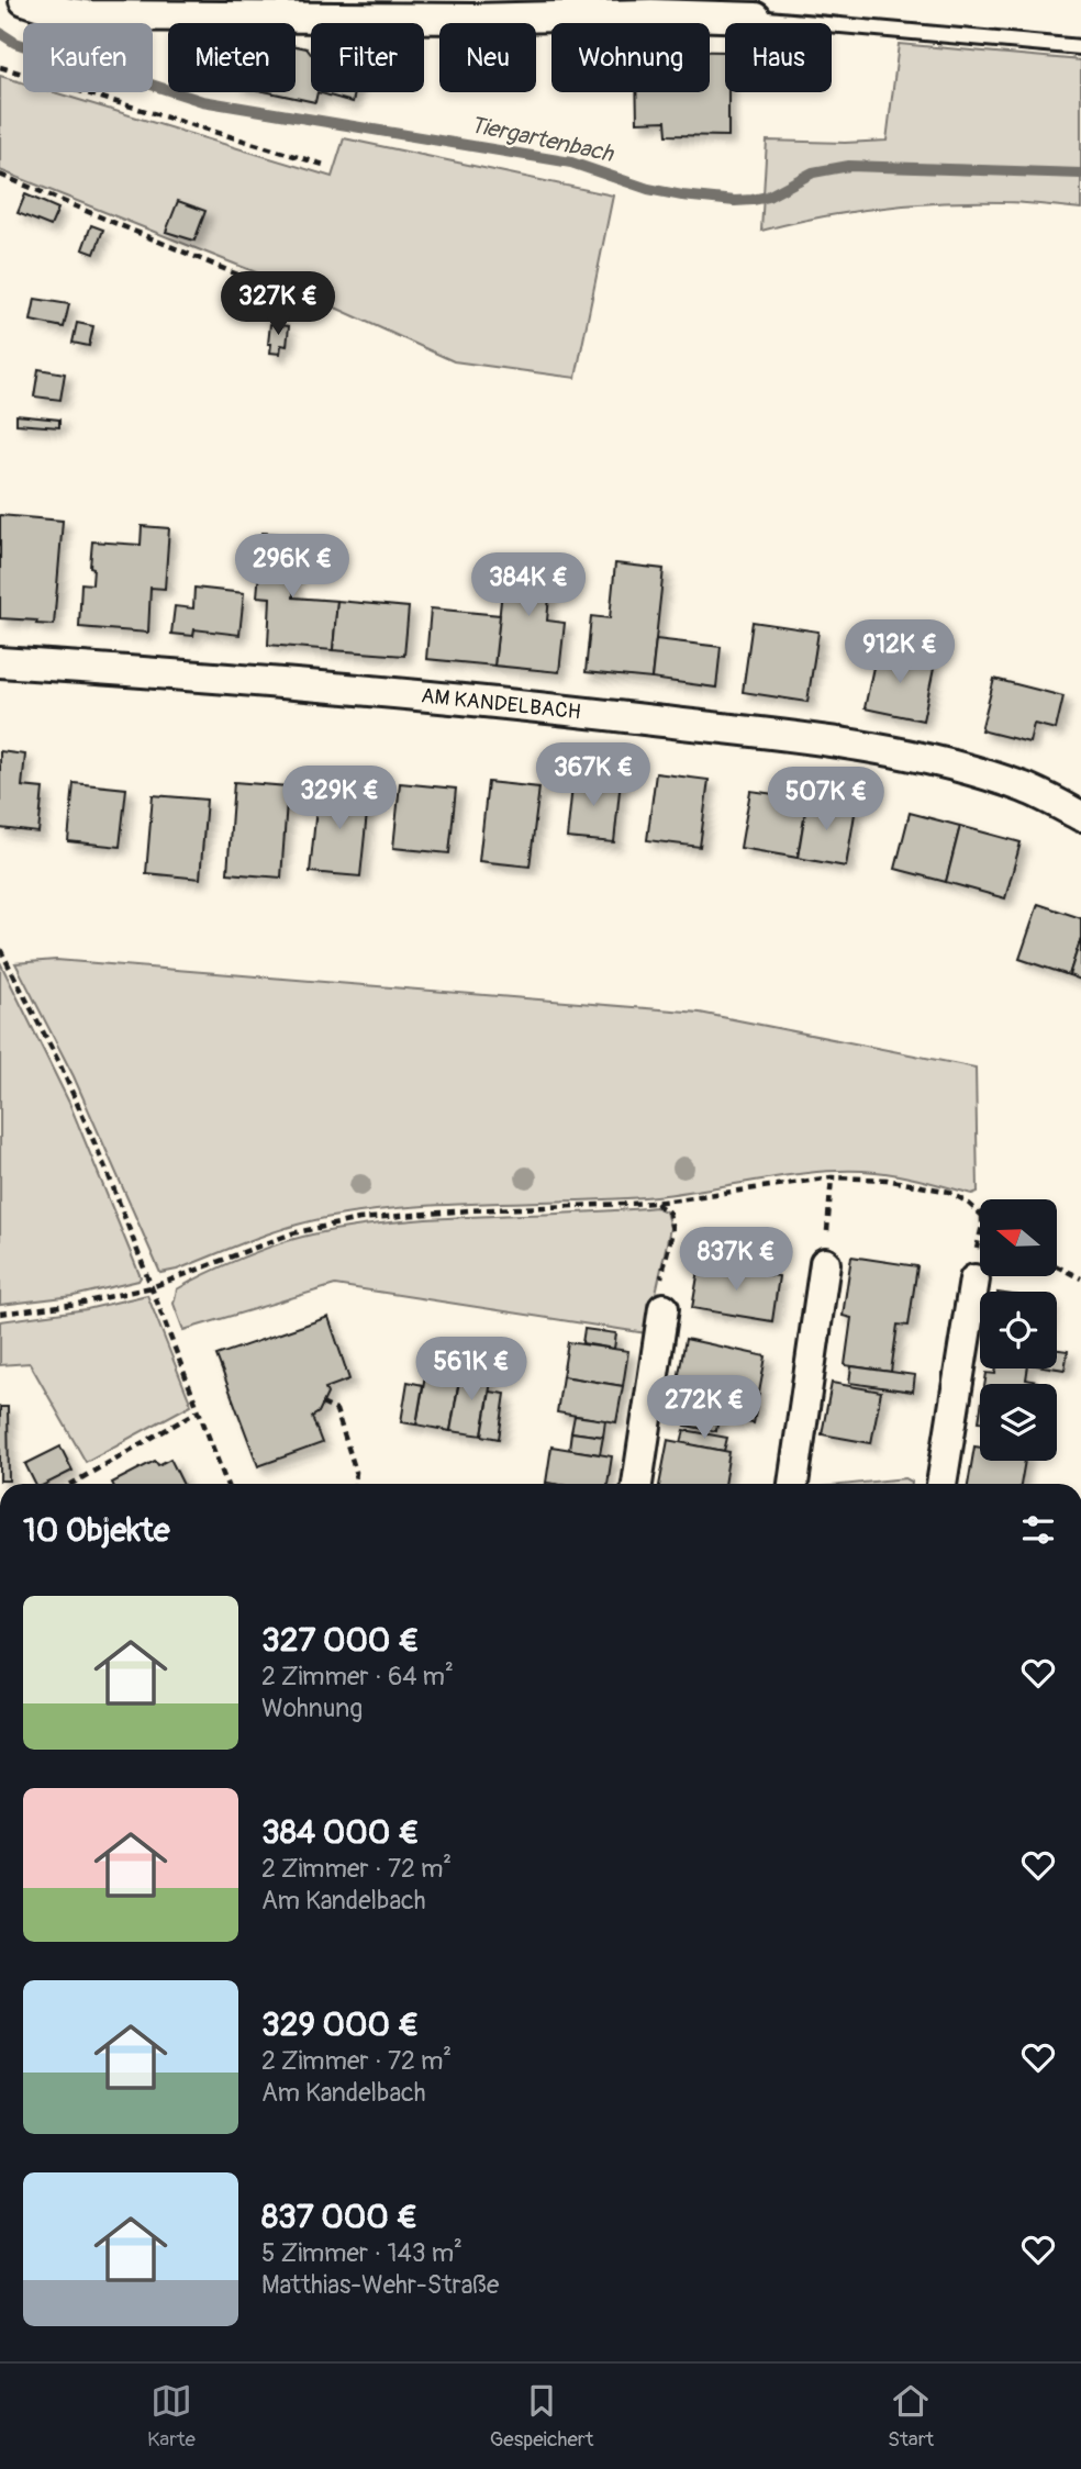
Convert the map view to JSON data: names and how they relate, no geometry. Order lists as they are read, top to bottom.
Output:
{
  "streets": {
    "street": ["AM KANDELBACH"]
  },
  "water": ["Tiergartenbach"],
  "north": "left",
  "page": {
    "chip": [
      "Kaufen",
      "Mieten",
      "Filter",
      "Neu",
      "Wohnung",
      "Haus"
    ],
    "price": [
      "327K €",
      "296K €",
      "384K €",
      "912K €",
      "367K €",
      "329K €",
      "507K €",
      "837K €",
      "561K €",
      "272K €"
    ],
    "heading": "10 Objekte",
    "list": [
      {
        "name": "327 000 €",
        "note": "2 Zimmer · 64 m² · Wohnung"
      },
      {
        "name": "384 000 €",
        "note": "2 Zimmer · 72 m² · Am Kandelbach"
      },
      {
        "name": "329 000 €",
        "note": "2 Zimmer · 72 m² · Am Kandelbach"
      },
      {
        "name": "837 000 €",
        "note": "5 Zimmer · 143 m² · Matthias-Wehr-Straße"
      }
    ],
    "tabs": ["Karte", "Gespeichert", "Start"]
  }
}
